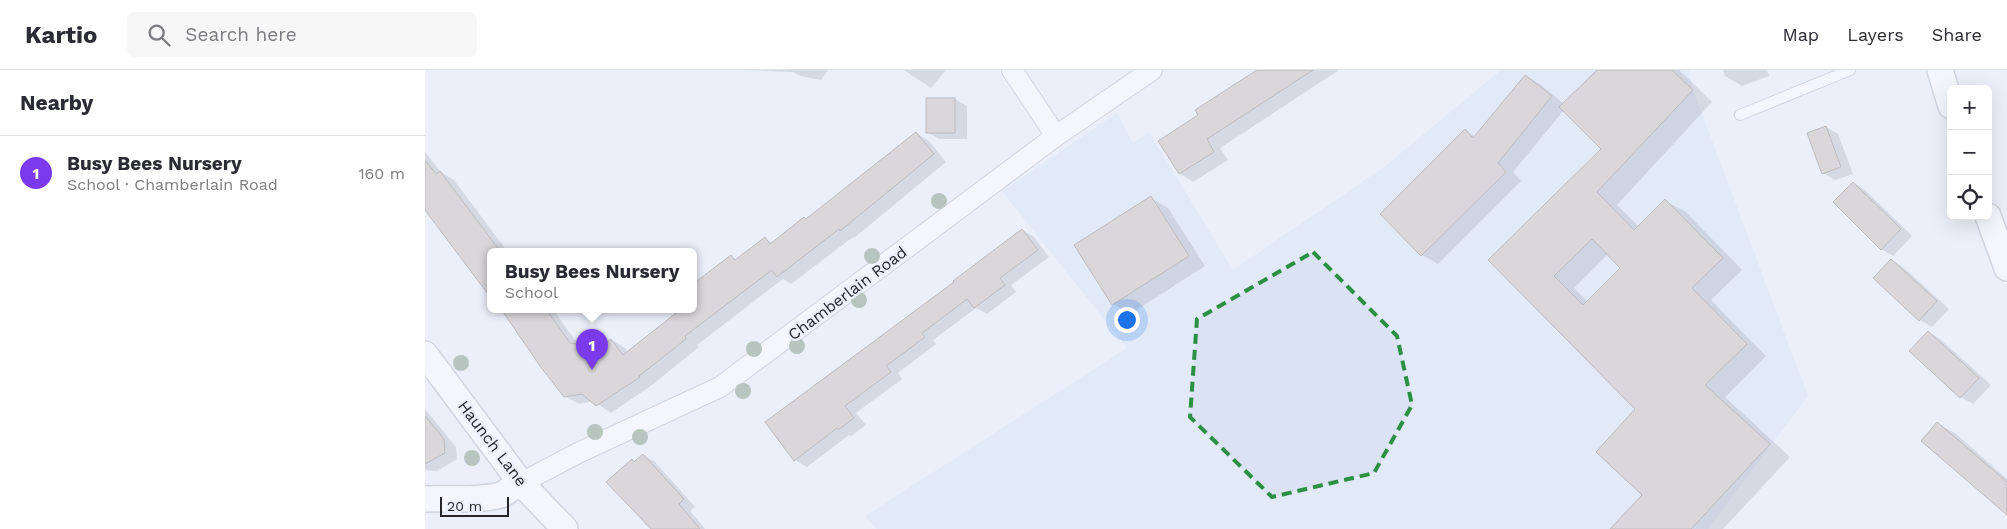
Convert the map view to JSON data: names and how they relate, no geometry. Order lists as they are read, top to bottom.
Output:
{
  "streets": {
    "street": ["Chamberlain Road", "Haunch Lane"]
  },
  "crossings": [
    ["Chamberlain Road", "Haunch Lane"]
  ],
  "scale_bar": "20 m",
  "page": {
    "header": "Kartio",
    "search": "Search here",
    "nav": ["Map", "Layers", "Share"],
    "heading": "Nearby",
    "map_buttons": ["+", "−"],
    "list": [
      {
        "mark": "1",
        "name": "Busy Bees Nursery",
        "note": "School · Chamberlain Road",
        "value": "160 m"
      }
    ],
    "popup": ["Busy Bees Nursery", "School"],
    "pins": "1",
    "scale": "20 m"
  }
}
